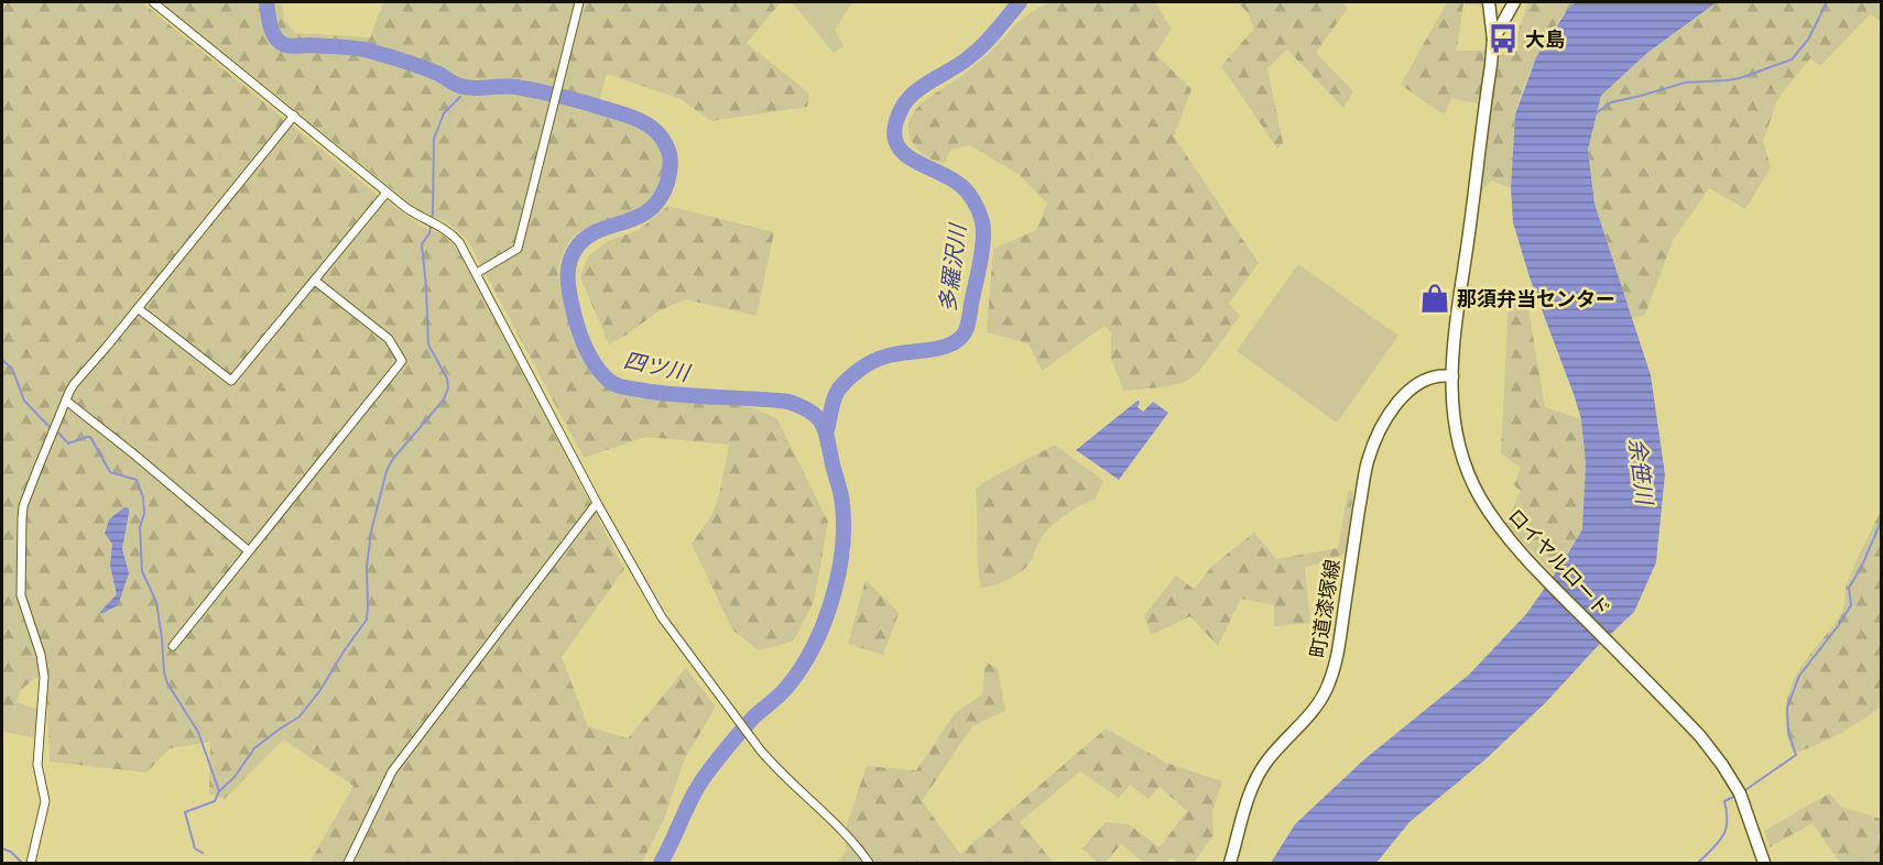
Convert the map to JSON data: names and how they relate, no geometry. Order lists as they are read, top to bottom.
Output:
{
  "streets": {
    "main road": ["ロイヤルロード", "町道漆塚線"]
  },
  "crossings": [
    ["ロイヤルロード", "町道漆塚線"]
  ],
  "water": ["多羅沢川", "四ツ川", "余笹川"],
  "places": {
    "bus stop": ["大島"],
    "shop": ["那須弁当センター"]
  }
}
